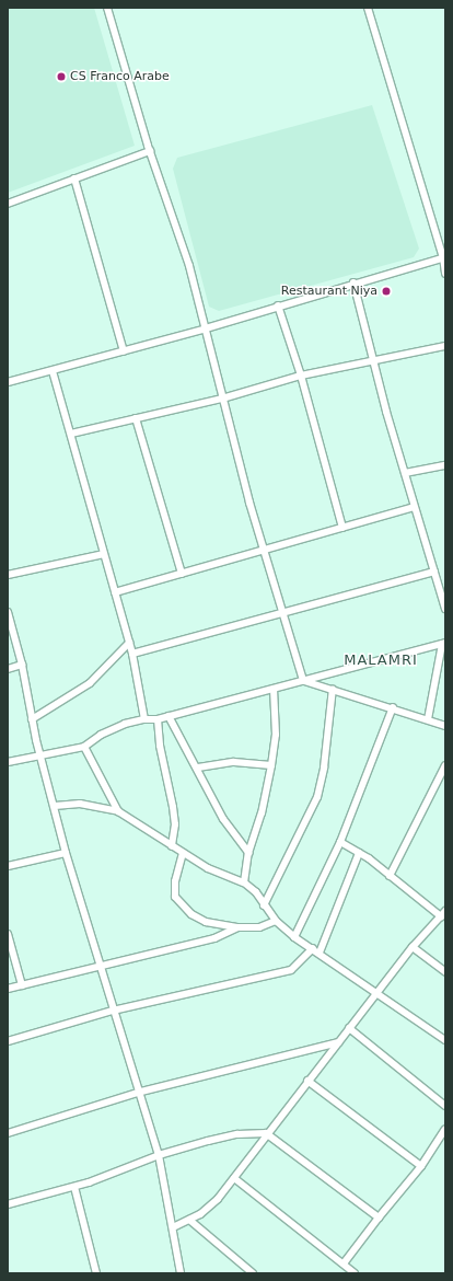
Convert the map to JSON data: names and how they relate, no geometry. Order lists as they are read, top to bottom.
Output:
{
  "districts": ["MALAMRI"],
  "places": ["CS Franco Arabe", "Restaurant Niya"]
}
